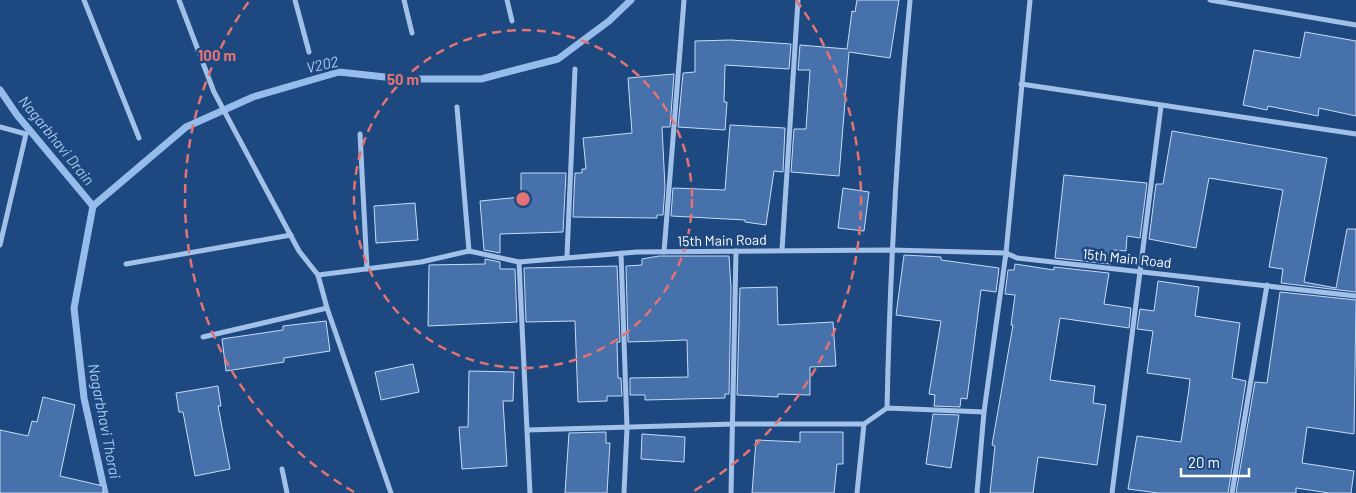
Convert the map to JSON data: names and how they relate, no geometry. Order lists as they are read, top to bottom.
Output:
{
  "streets": {
    "street": ["15th Main Road"]
  },
  "water": ["V202", "Nagarbhavi Drain", "Nagarbhavi Thorai"],
  "scale_bar": "20 m",
  "rings": ["100 m", "50 m"]
}
